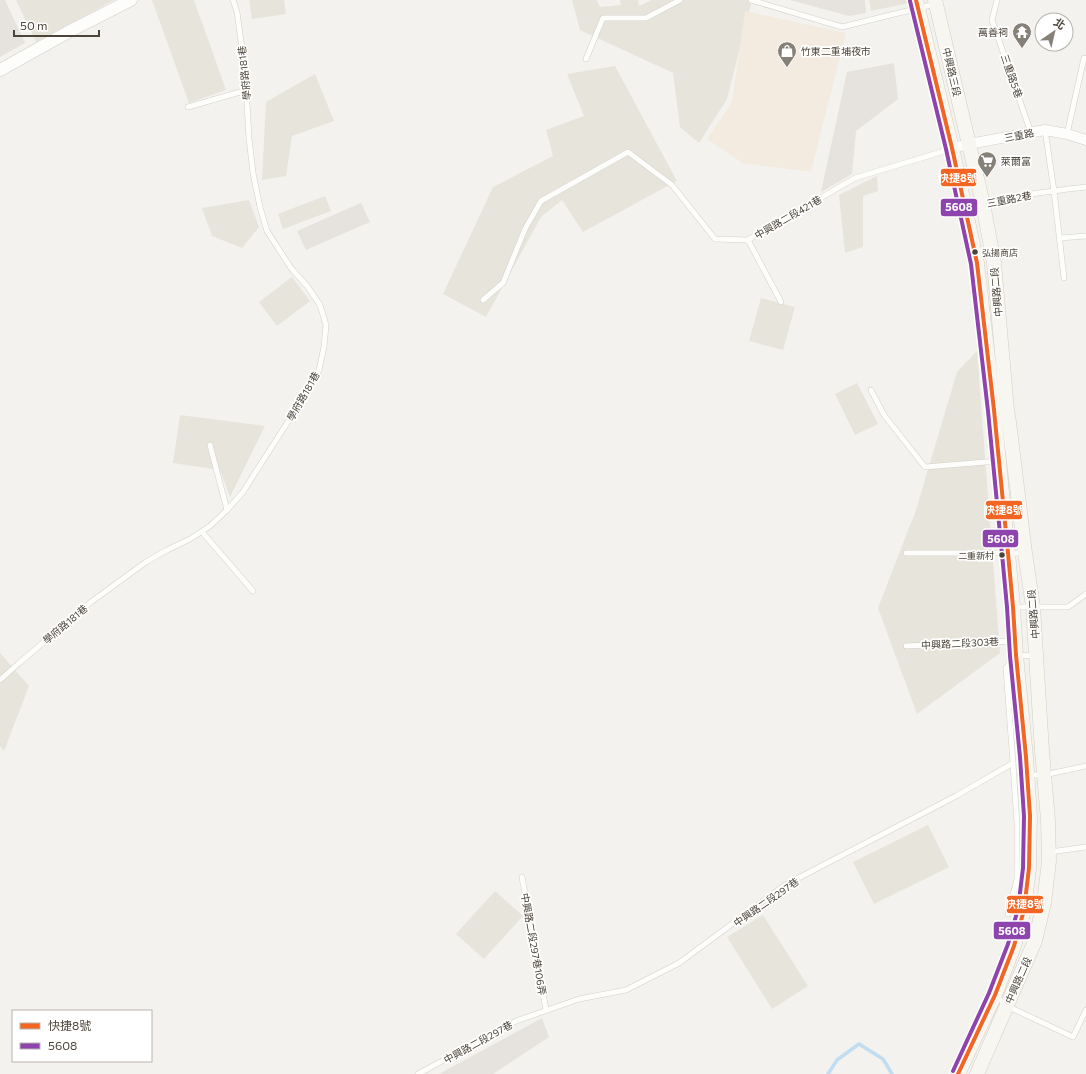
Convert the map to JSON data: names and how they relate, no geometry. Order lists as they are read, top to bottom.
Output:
{
  "streets": {
    "main road": ["中興路三段", "中興路二段"],
    "street": ["三重路"],
    "lane": [
      "學府路181巷",
      "三重路5巷",
      "三重路2巷",
      "中興路二段421巷",
      "中興路二段303巷",
      "中興路二段297巷",
      "中興路二段297巷106弄"
    ]
  },
  "crossings": [
    ["中興路三段", "三重路"],
    ["中興路三段", "中興路二段421巷"],
    ["中興路三段", "中興路二段"],
    ["三重路5巷", "三重路"],
    ["三重路", "中興路二段421巷"],
    ["三重路", "中興路二段"],
    ["三重路2巷", "中興路二段"],
    ["中興路二段421巷", "中興路二段"],
    ["中興路二段", "中興路二段303巷"],
    ["中興路二段297巷", "中興路二段297巷106弄"]
  ],
  "places": {
    "temple": ["萬善祠"],
    "shop": ["竹東二重埔夜市"],
    "supermarket": ["萊爾富"],
    "other": ["弘揚商店", "二重新村"]
  },
  "lines": ["transit line 快捷8號", "transit line 5608"],
  "legend": ["快捷8號", "5608"],
  "scale_bar": "50 m",
  "north": "top right"
}
